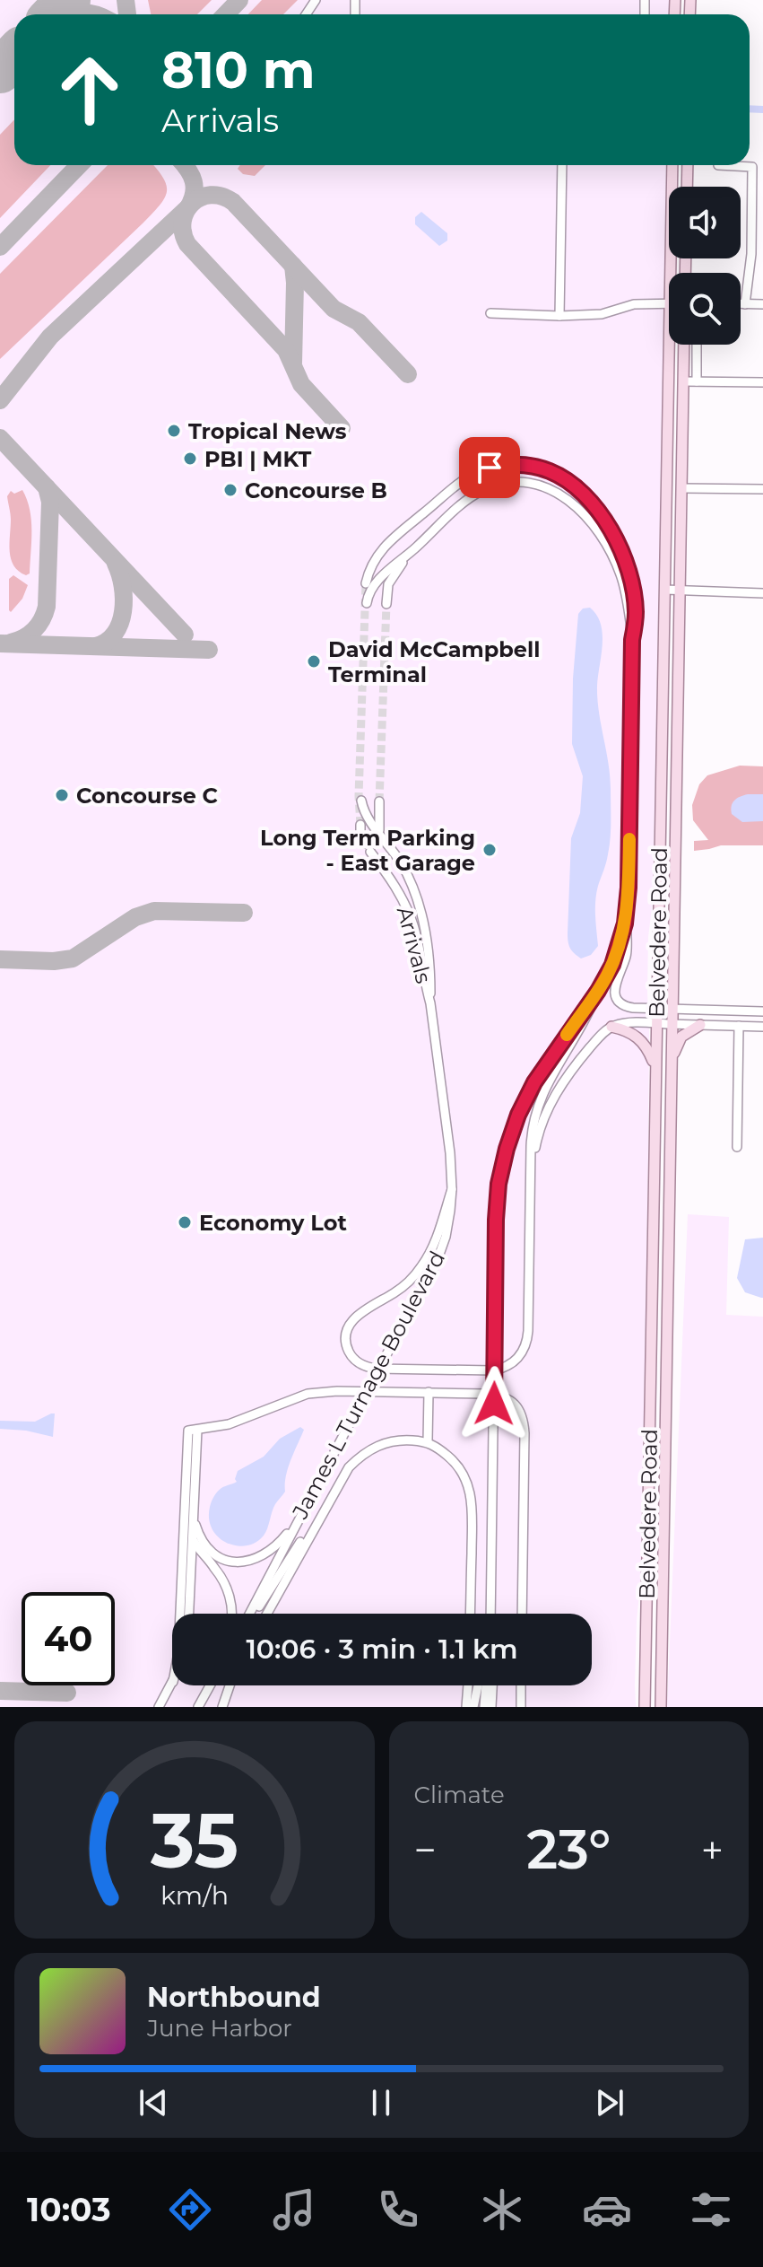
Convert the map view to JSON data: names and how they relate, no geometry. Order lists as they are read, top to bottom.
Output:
{
  "streets": {
    "main road": ["Belvedere Road"],
    "street": ["Arrivals", "James L Turnage Boulevard"]
  },
  "crossings": [
    ["Arrivals", "James L Turnage Boulevard"]
  ],
  "places": [
    "Tropical News",
    "PBI | MKT",
    "Concourse B",
    "David McCampbell Terminal",
    "Concourse C",
    "Long Term Parking - East Garage",
    "Economy Lot"
  ],
  "page": {
    "turn": ["810 m", "Arrivals"],
    "limit": "40",
    "trip": "10:06 · 3 min · 1.1 km",
    "tile": "Climate",
    "heat": ["−", "23°", "+"],
    "song": ["Northbound", "June Harbor"],
    "tabs": "10:03",
    "gauge": ["35", "km/h"]
  }
}
